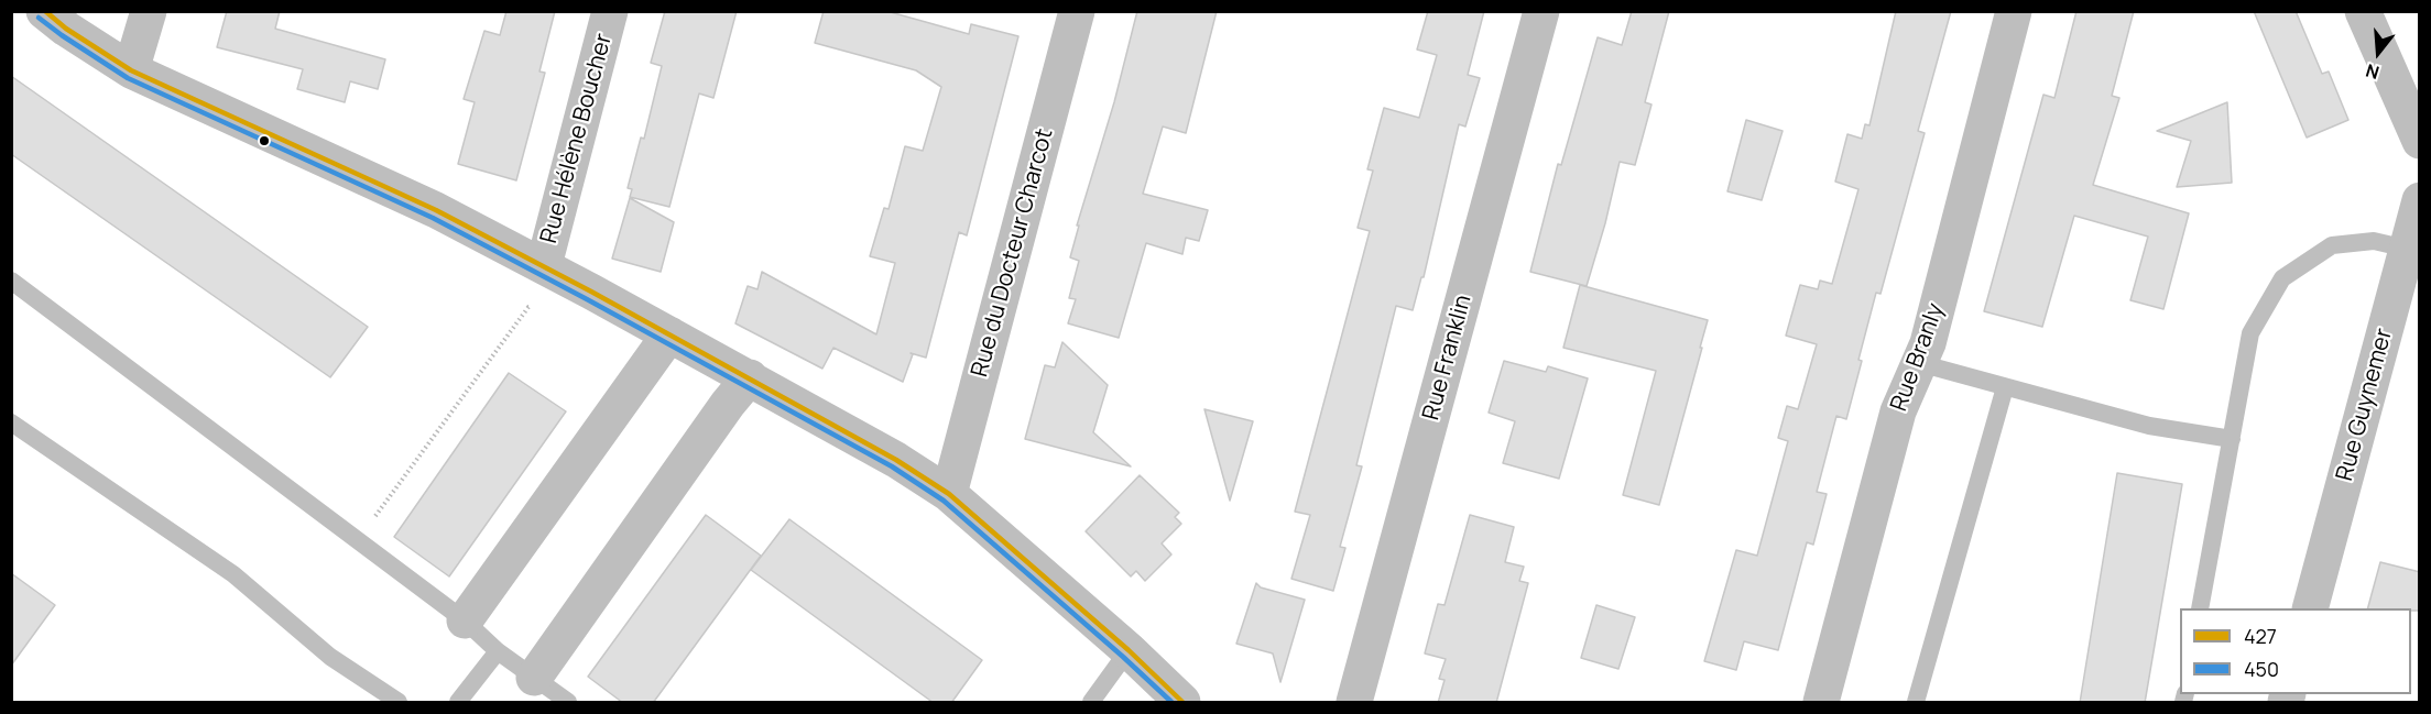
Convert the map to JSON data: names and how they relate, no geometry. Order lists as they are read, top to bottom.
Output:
{
  "streets": {
    "street": [
      "Rue Hélène Boucher",
      "Rue du Docteur Charcot",
      "Rue Franklin",
      "Rue Branly",
      "Rue Guynemer"
    ]
  },
  "lines": ["transit line 427", "transit line 450"],
  "legend": ["427", "450"],
  "north": "bottom"
}
